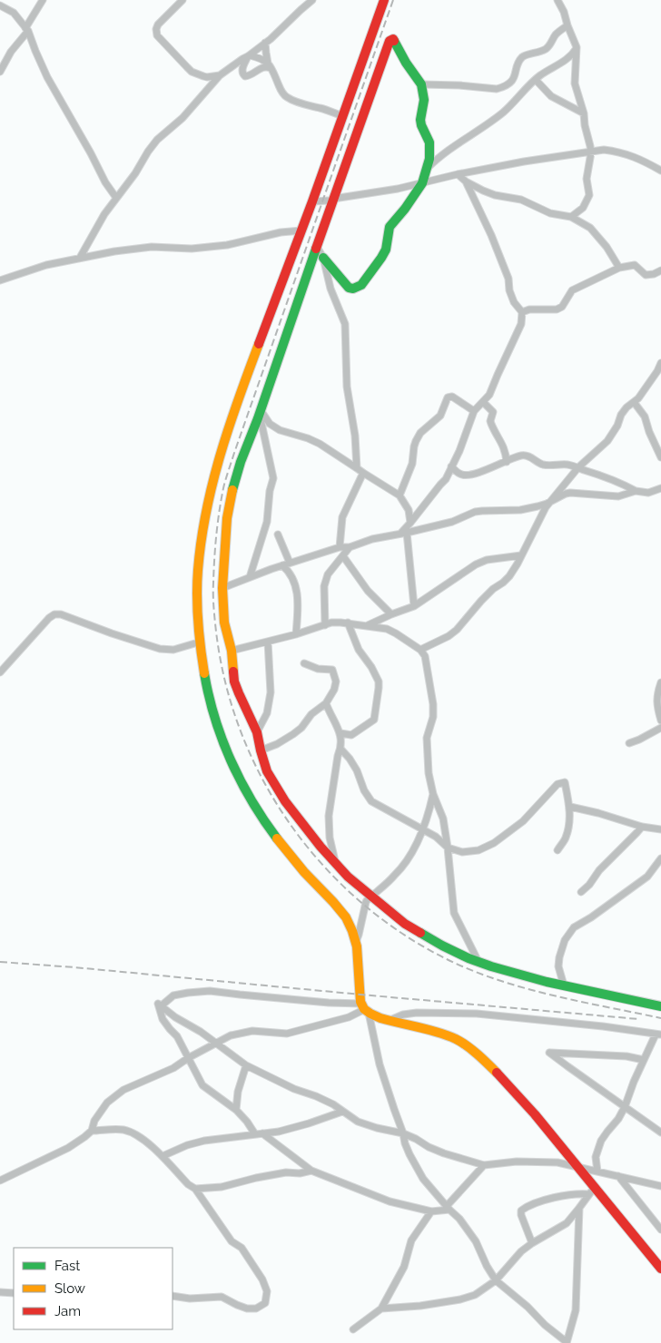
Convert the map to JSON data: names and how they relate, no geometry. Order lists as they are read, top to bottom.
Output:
{
  "legend": ["Fast", "Slow", "Jam"]
}
